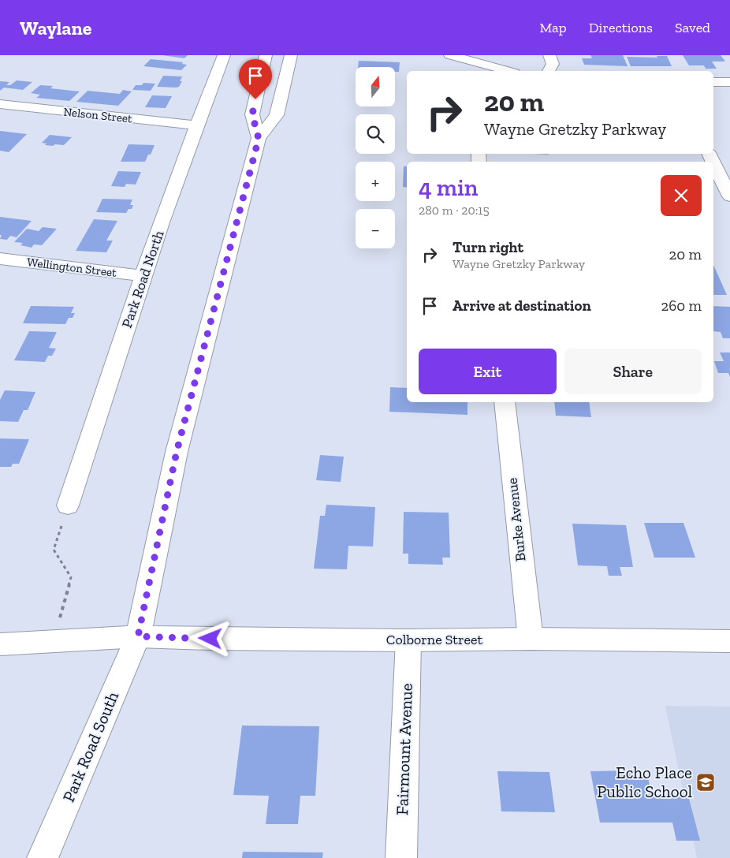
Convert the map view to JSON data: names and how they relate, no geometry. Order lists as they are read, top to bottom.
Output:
{
  "streets": {
    "street": [
      "Nelson Street",
      "Wellington Street",
      "Park Road North",
      "Burke Avenue",
      "Colborne Street",
      "Park Road South",
      "Fairmount Avenue"
    ]
  },
  "crossings": [
    ["Nelson Street", "Park Road North"],
    ["Wellington Street", "Park Road North"],
    ["Burke Avenue", "Colborne Street"],
    ["Colborne Street", "Park Road South"],
    ["Colborne Street", "Fairmount Avenue"]
  ],
  "places": {
    "school or university": ["Echo Place Public School"]
  },
  "north": "top",
  "page": {
    "header": "Waylane",
    "nav": ["Map", "Directions", "Saved"],
    "map_buttons": ["+", "−"],
    "turn": ["20 m", "Wayne Gretzky Parkway"],
    "heading": ["4 min", "280 m · 20:15"],
    "list": [
      {
        "name": "Turn right",
        "note": "Wayne Gretzky Parkway",
        "value": "20 m"
      },
      {
        "name": "Arrive at destination",
        "value": "260 m"
      }
    ],
    "buttons": ["Exit", "Share"]
  }
}
